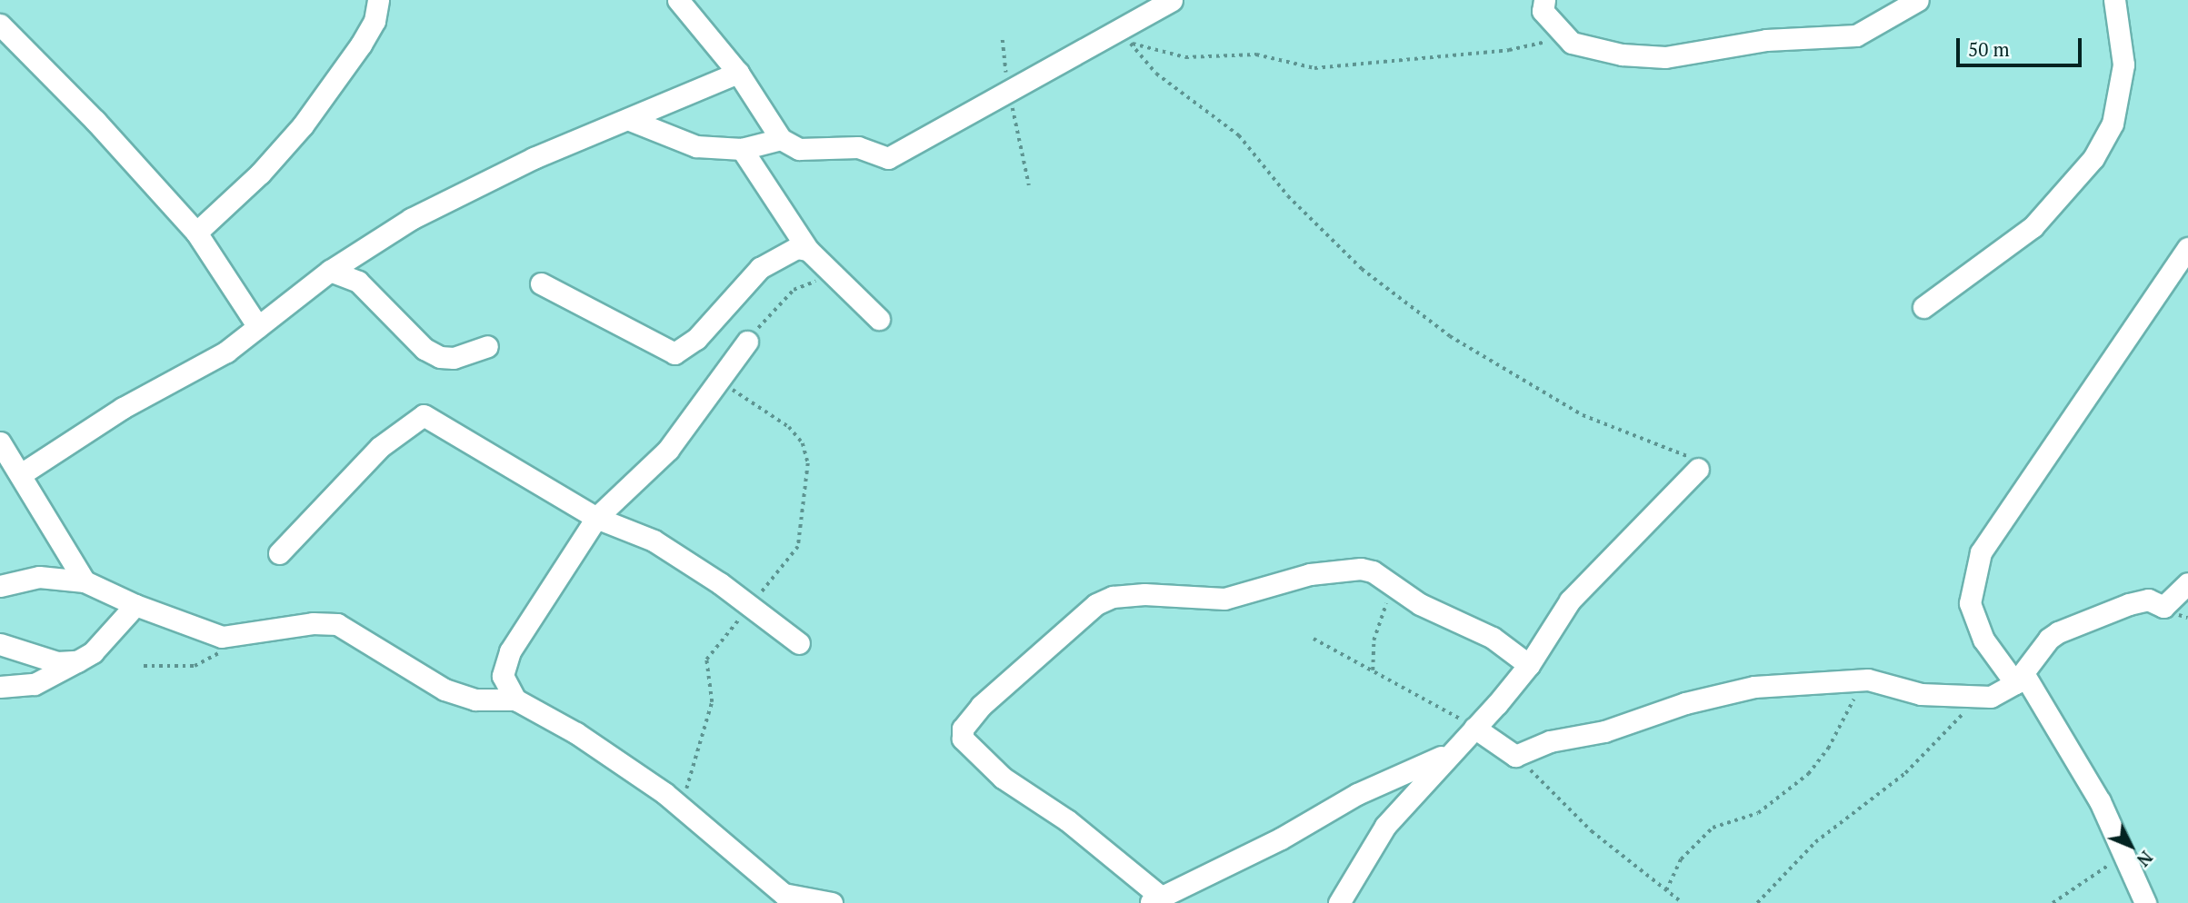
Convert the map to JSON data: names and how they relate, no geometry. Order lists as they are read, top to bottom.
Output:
{
  "scale_bar": "50 m",
  "north": "bottom right"
}
